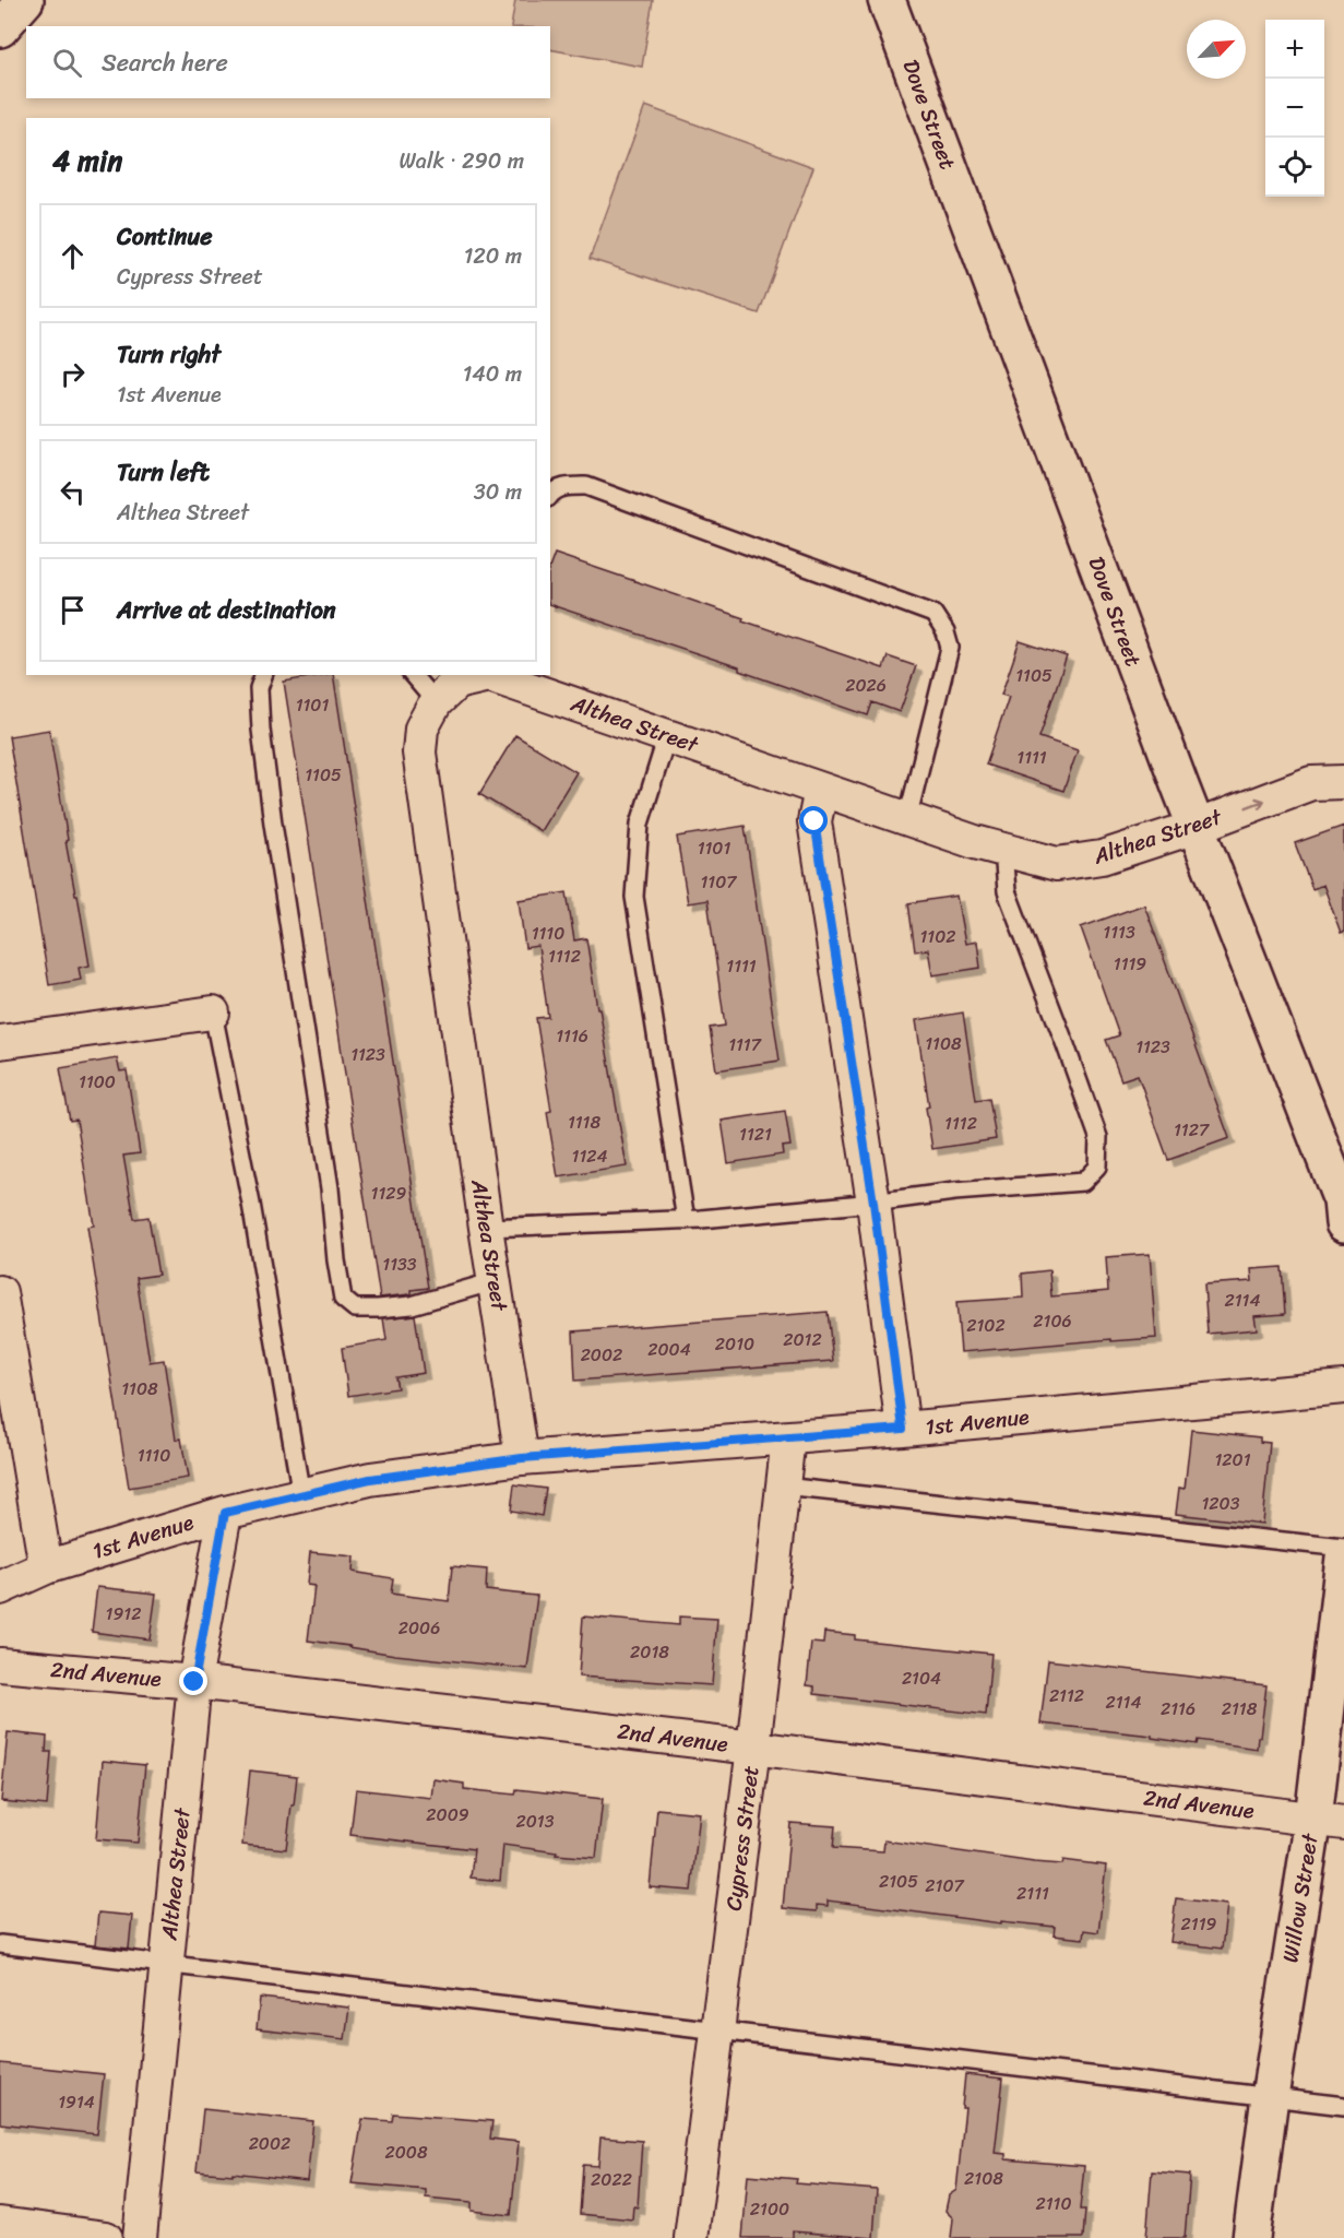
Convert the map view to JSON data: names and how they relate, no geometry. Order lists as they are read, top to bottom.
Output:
{
  "streets": {
    "street": [
      "Dove Street",
      "Althea Street",
      "1st Avenue",
      "2nd Avenue",
      "Cypress Street",
      "Willow Street"
    ]
  },
  "crossings": [
    ["Dove Street", "Althea Street"],
    ["Althea Street", "1st Avenue"],
    ["Althea Street", "2nd Avenue"],
    ["1st Avenue", "Cypress Street"],
    ["2nd Avenue", "Cypress Street"],
    ["2nd Avenue", "Willow Street"]
  ],
  "house_numbers": [
    "1105",
    "2026",
    "1101",
    "1111",
    "1105",
    "1101",
    "1107",
    "1113",
    "1110",
    "1102",
    "1112",
    "1119",
    "1111",
    "1116",
    "1108",
    "1117",
    "1123",
    "1123",
    "1100",
    "1118",
    "1112",
    "1127",
    "1121",
    "1124",
    "1129",
    "1133",
    "2114",
    "2106",
    "2102",
    "2012",
    "2010",
    "2004",
    "2002",
    "1108",
    "1110",
    "1201",
    "1203",
    "1912",
    "2006",
    "2018",
    "2104",
    "2112",
    "2114",
    "2116",
    "2118",
    "2009",
    "2013",
    "2105",
    "2107",
    "2111",
    "2119",
    "1914",
    "2002",
    "2008",
    "2108",
    "2022",
    "2110",
    "2100"
  ],
  "north": "top right",
  "page": {
    "map_buttons": ["+", "−"],
    "search": "Search here",
    "heading": ["4 min", "Walk · 290 m"],
    "list": [
      ["Continue", "Cypress Street", "120 m"],
      ["Turn right", "1st Avenue", "140 m"],
      ["Turn left", "Althea Street", "30 m"],
      "Arrive at destination"
    ]
  }
}
